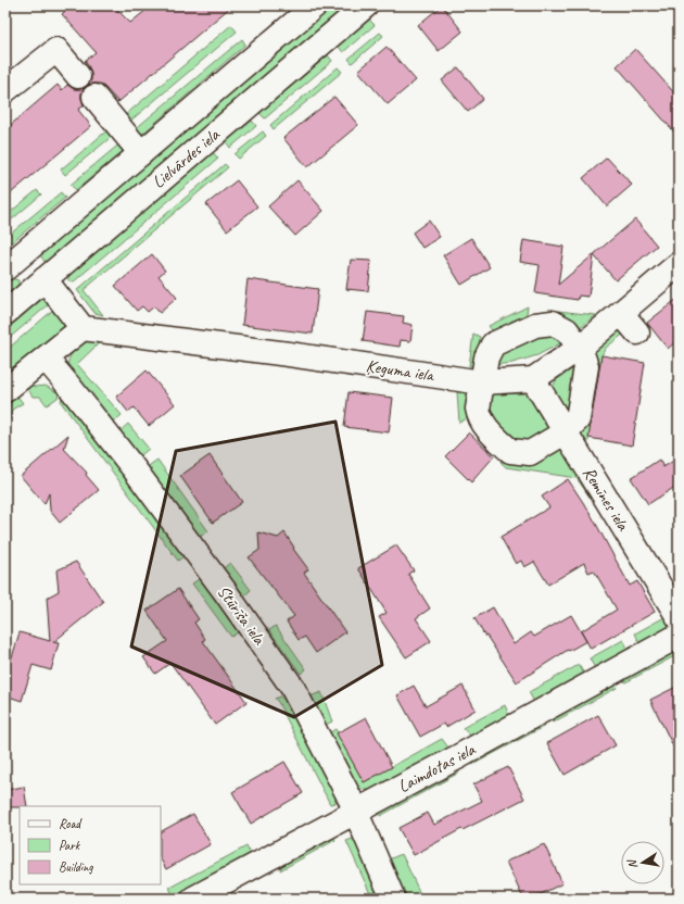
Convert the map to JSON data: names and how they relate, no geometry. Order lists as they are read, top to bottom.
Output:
{
  "streets": {
    "street": [
      "Lielvārdes iela",
      "Ķeguma iela",
      "Remīnes iela",
      "Stūrīša iela",
      "Laimdotas iela"
    ]
  },
  "crossings": [
    ["Ķeguma iela", "Remīnes iela"],
    ["Stūrīša iela", "Laimdotas iela"]
  ],
  "legend": ["Road", "Park", "Building"],
  "north": "left"
}
